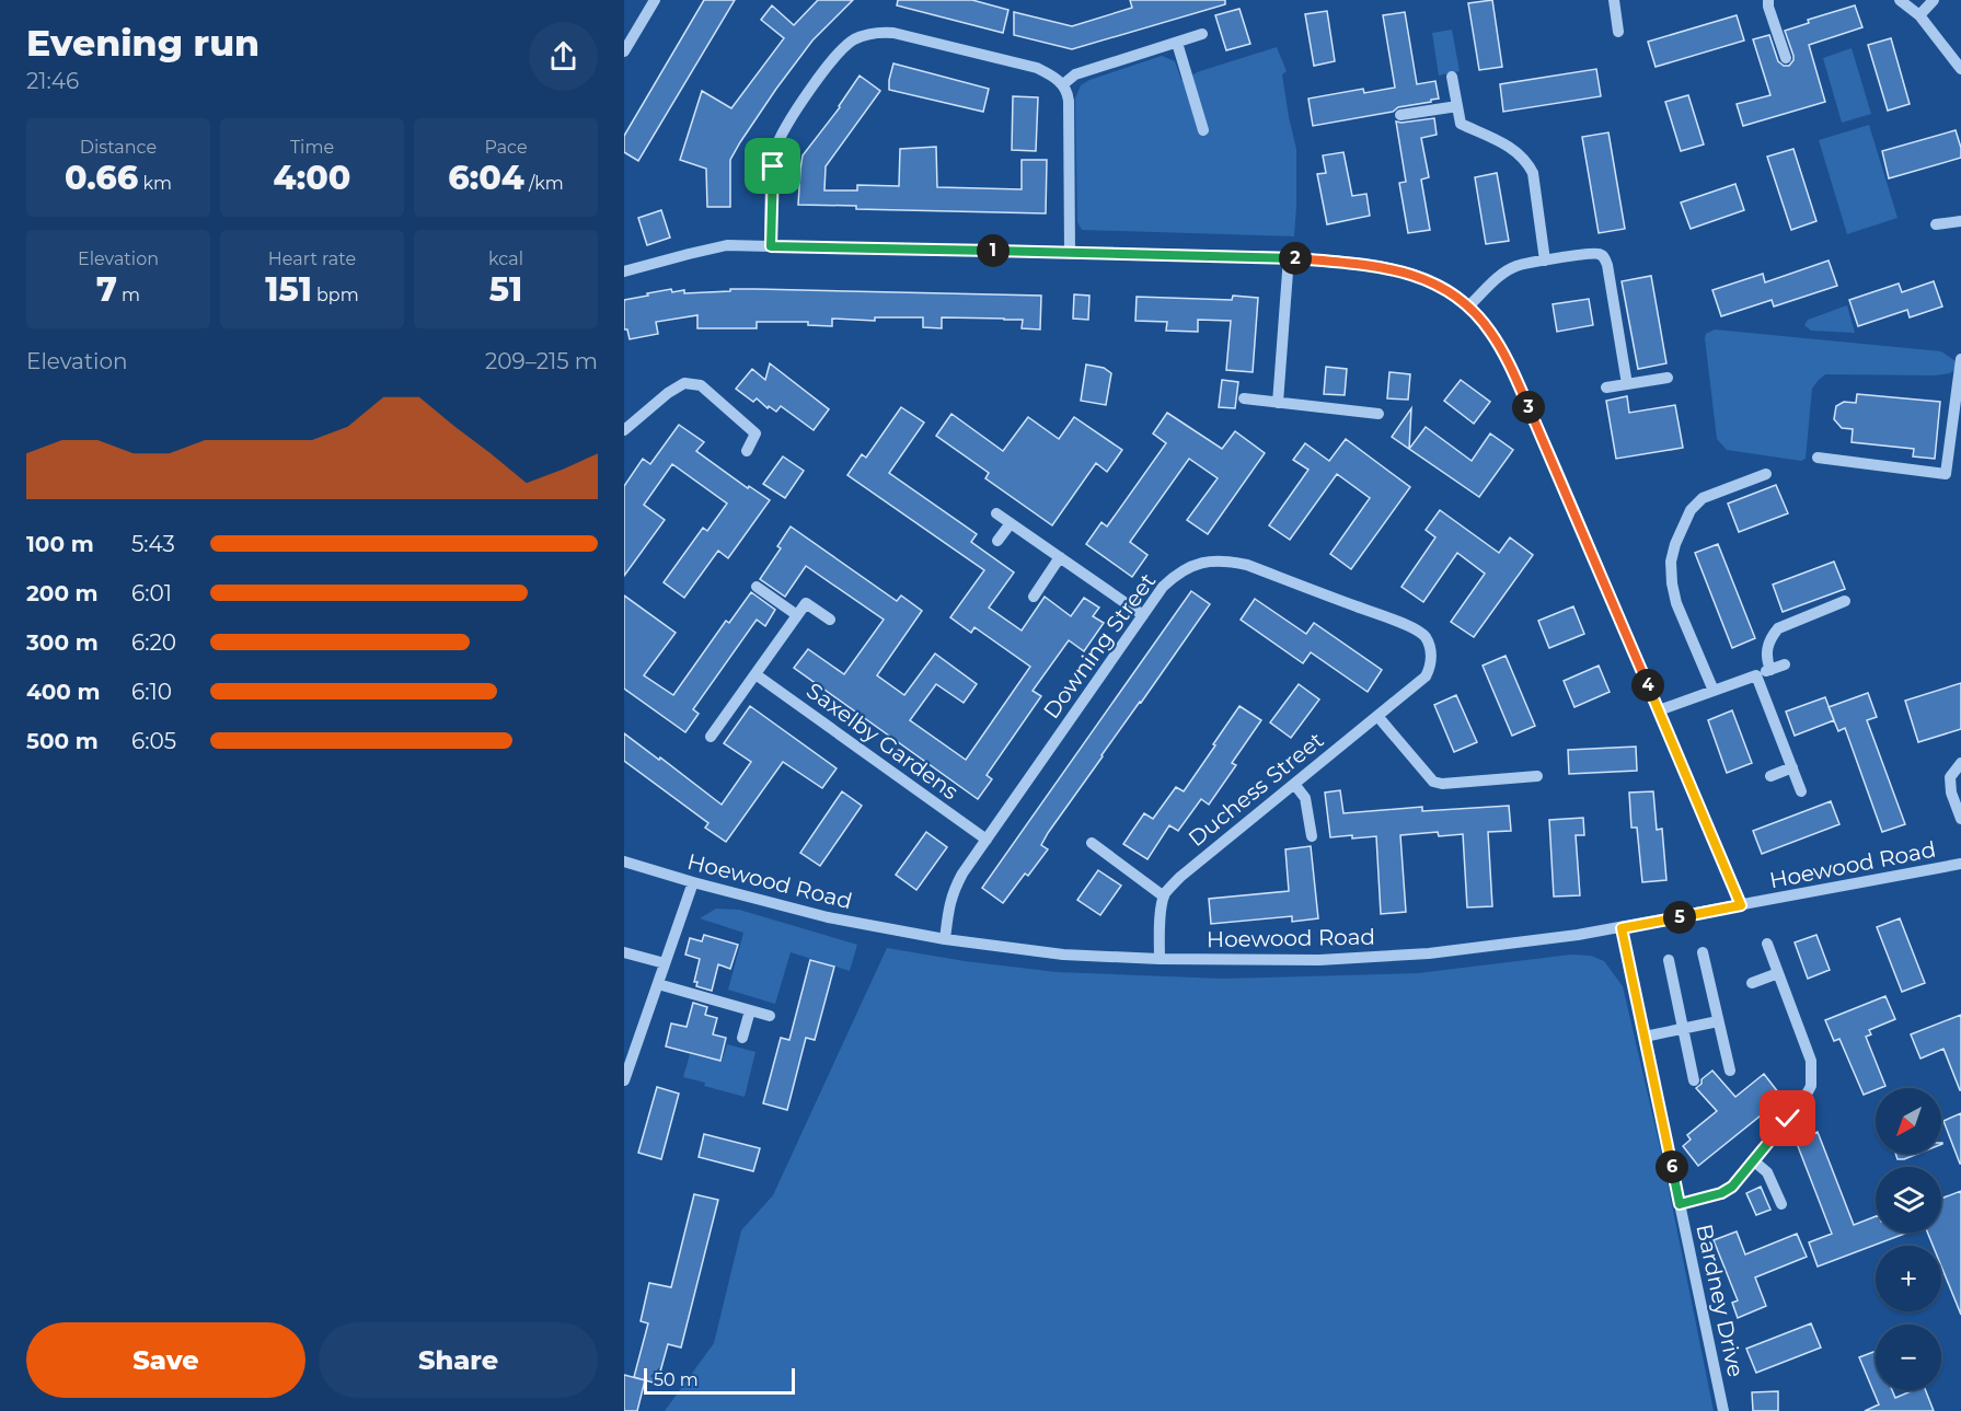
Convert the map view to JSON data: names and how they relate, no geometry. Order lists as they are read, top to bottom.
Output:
{
  "streets": {
    "street": [
      "Downing Street",
      "Saxelby Gardens",
      "Duchess Street",
      "Hoewood Road",
      "Bardney Drive"
    ]
  },
  "crossings": [
    ["Downing Street", "Saxelby Gardens"],
    ["Downing Street", "Duchess Street"],
    ["Downing Street", "Hoewood Road"],
    ["Hoewood Road", "Bardney Drive"]
  ],
  "scale_bar": "50 m",
  "north": "bottom left",
  "page": {
    "heading": ["Evening run", "21:46"],
    "stats": [
      ["Distance", "0.66 km"],
      ["Time", "4:00"],
      ["Pace", "6:04 /km"],
      ["Elevation", "7 m"],
      ["Heart rate", "151 bpm"],
      ["kcal", "51"]
    ],
    "pins": [
      "1",
      "2",
      "3",
      "4",
      "5",
      "6"
    ],
    "chart": ["Elevation", "209–215 m"],
    "list": [
      {
        "name": "100 m",
        "note": "5:43"
      },
      {
        "name": "200 m",
        "note": "6:01"
      },
      {
        "name": "300 m",
        "note": "6:20"
      },
      {
        "name": "400 m",
        "note": "6:10"
      },
      {
        "name": "500 m",
        "note": "6:05"
      }
    ],
    "map_buttons": ["+", "−"],
    "buttons": ["Save", "Share"],
    "scale": "50 m"
  }
}
